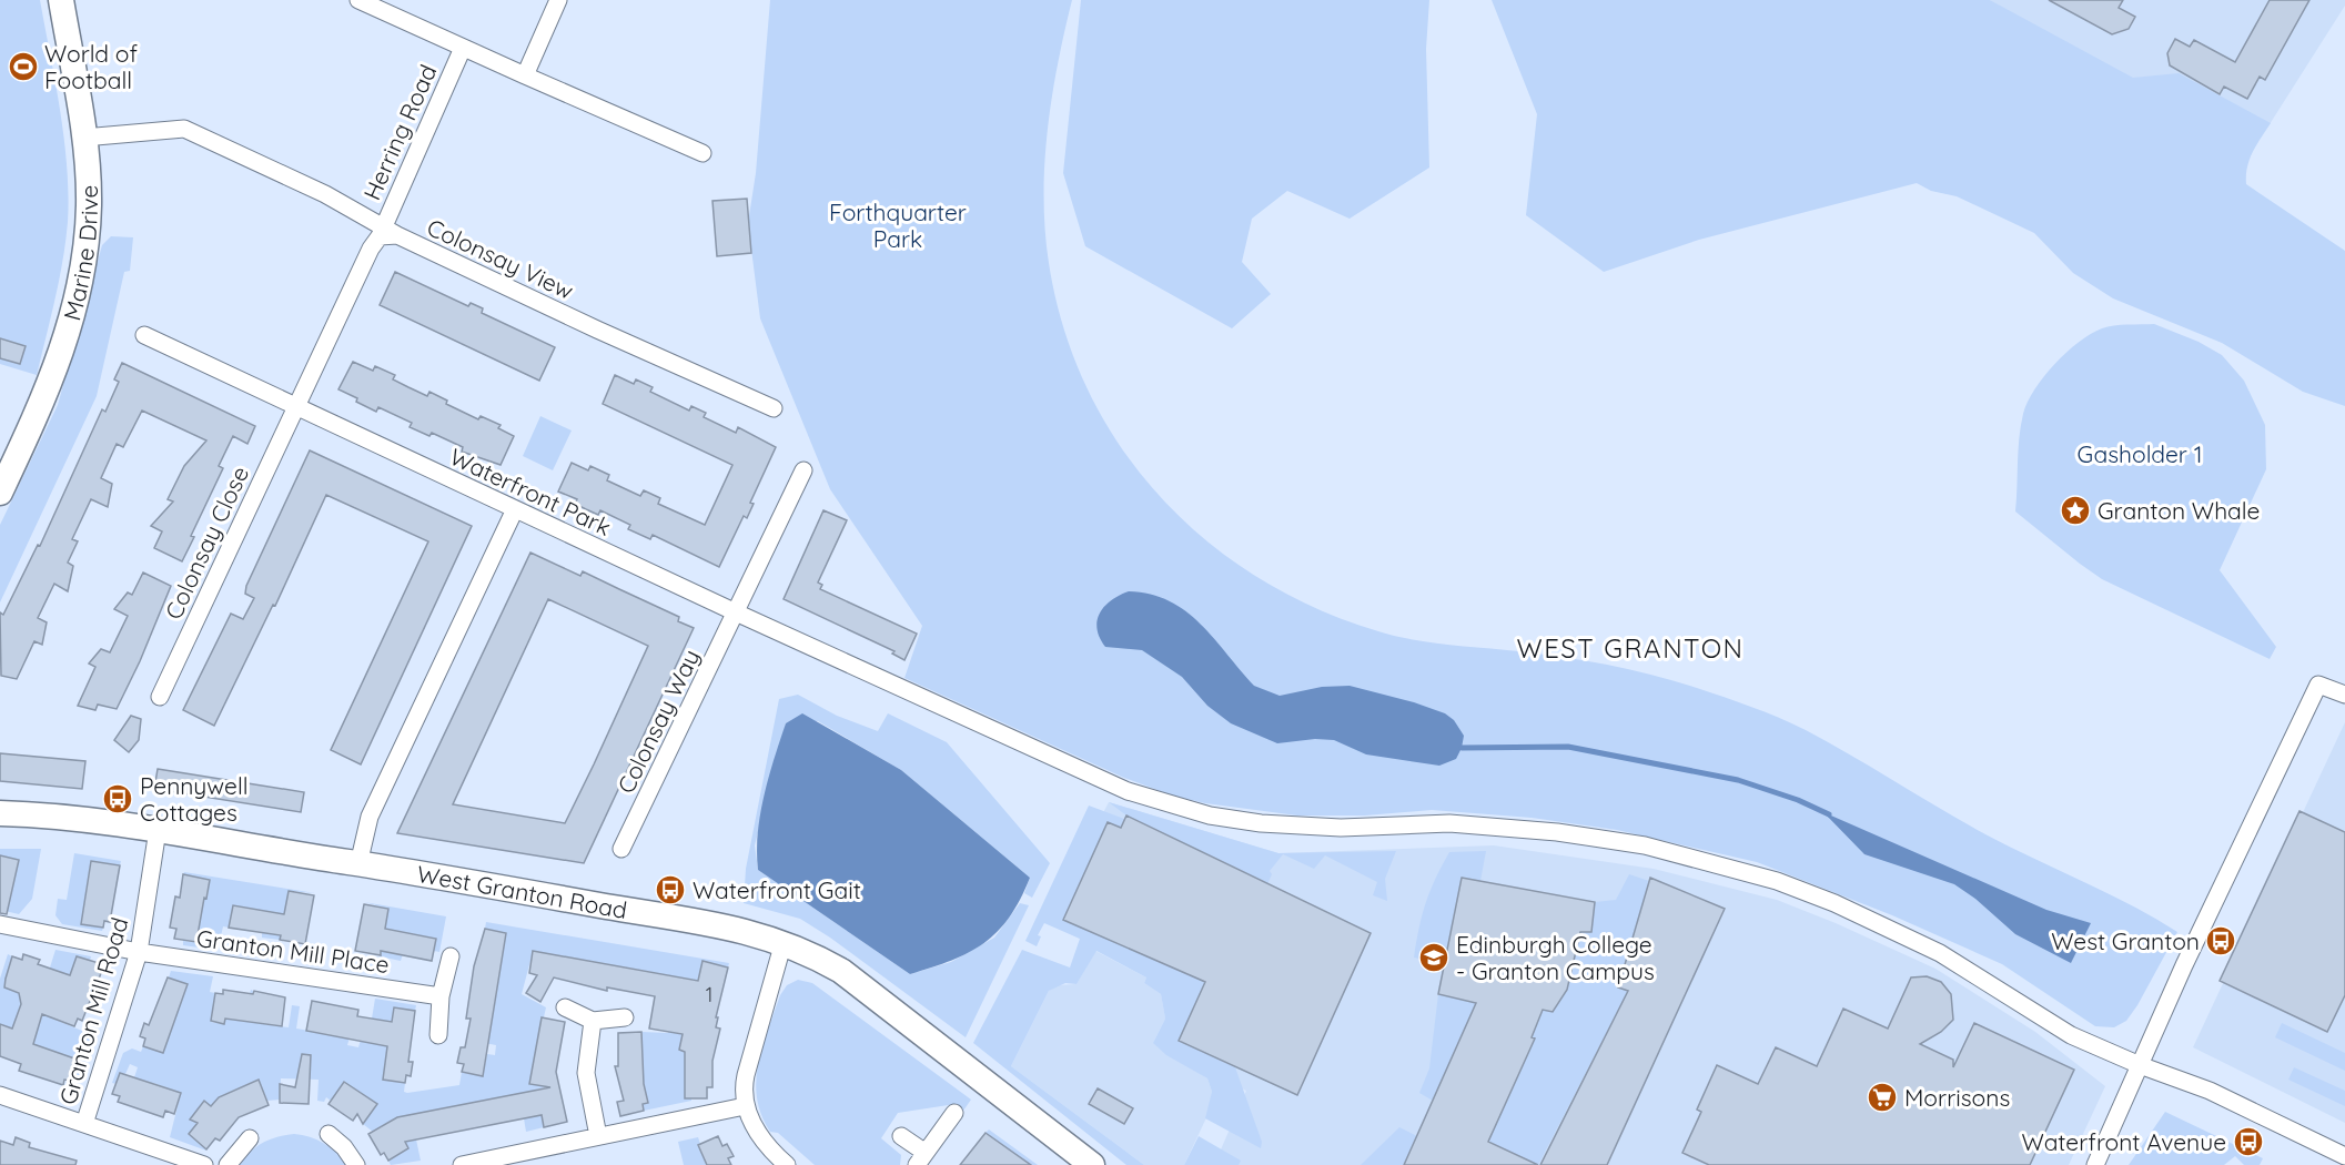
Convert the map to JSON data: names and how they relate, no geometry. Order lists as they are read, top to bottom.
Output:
{
  "streets": {
    "street": [
      "Herring Road",
      "Marine Drive",
      "Colonsay View",
      "Waterfront Park",
      "Colonsay Close",
      "Colonsay Way",
      "West Granton Road",
      "Granton Mill Place",
      "Granton Mill Road"
    ]
  },
  "crossings": [
    ["Herring Road", "Colonsay View"],
    ["Marine Drive", "Colonsay View"],
    ["Waterfront Park", "Colonsay Close"],
    ["Waterfront Park", "Colonsay Way"],
    ["West Granton Road", "Granton Mill Road"],
    ["Granton Mill Place", "Granton Mill Road"]
  ],
  "districts": ["WEST GRANTON"],
  "parks": ["Forthquarter Park", "Gasholder 1"],
  "places": {
    "sports": ["World of Football"],
    "place": ["Granton Whale"],
    "bus stop": [
      "Pennywell Cottages",
      "Waterfront Gait",
      "West Granton",
      "Waterfront Avenue"
    ],
    "school or university": ["Edinburgh College - Granton Campus"],
    "supermarket": ["Morrisons"]
  },
  "house_numbers": ["1"]
}
